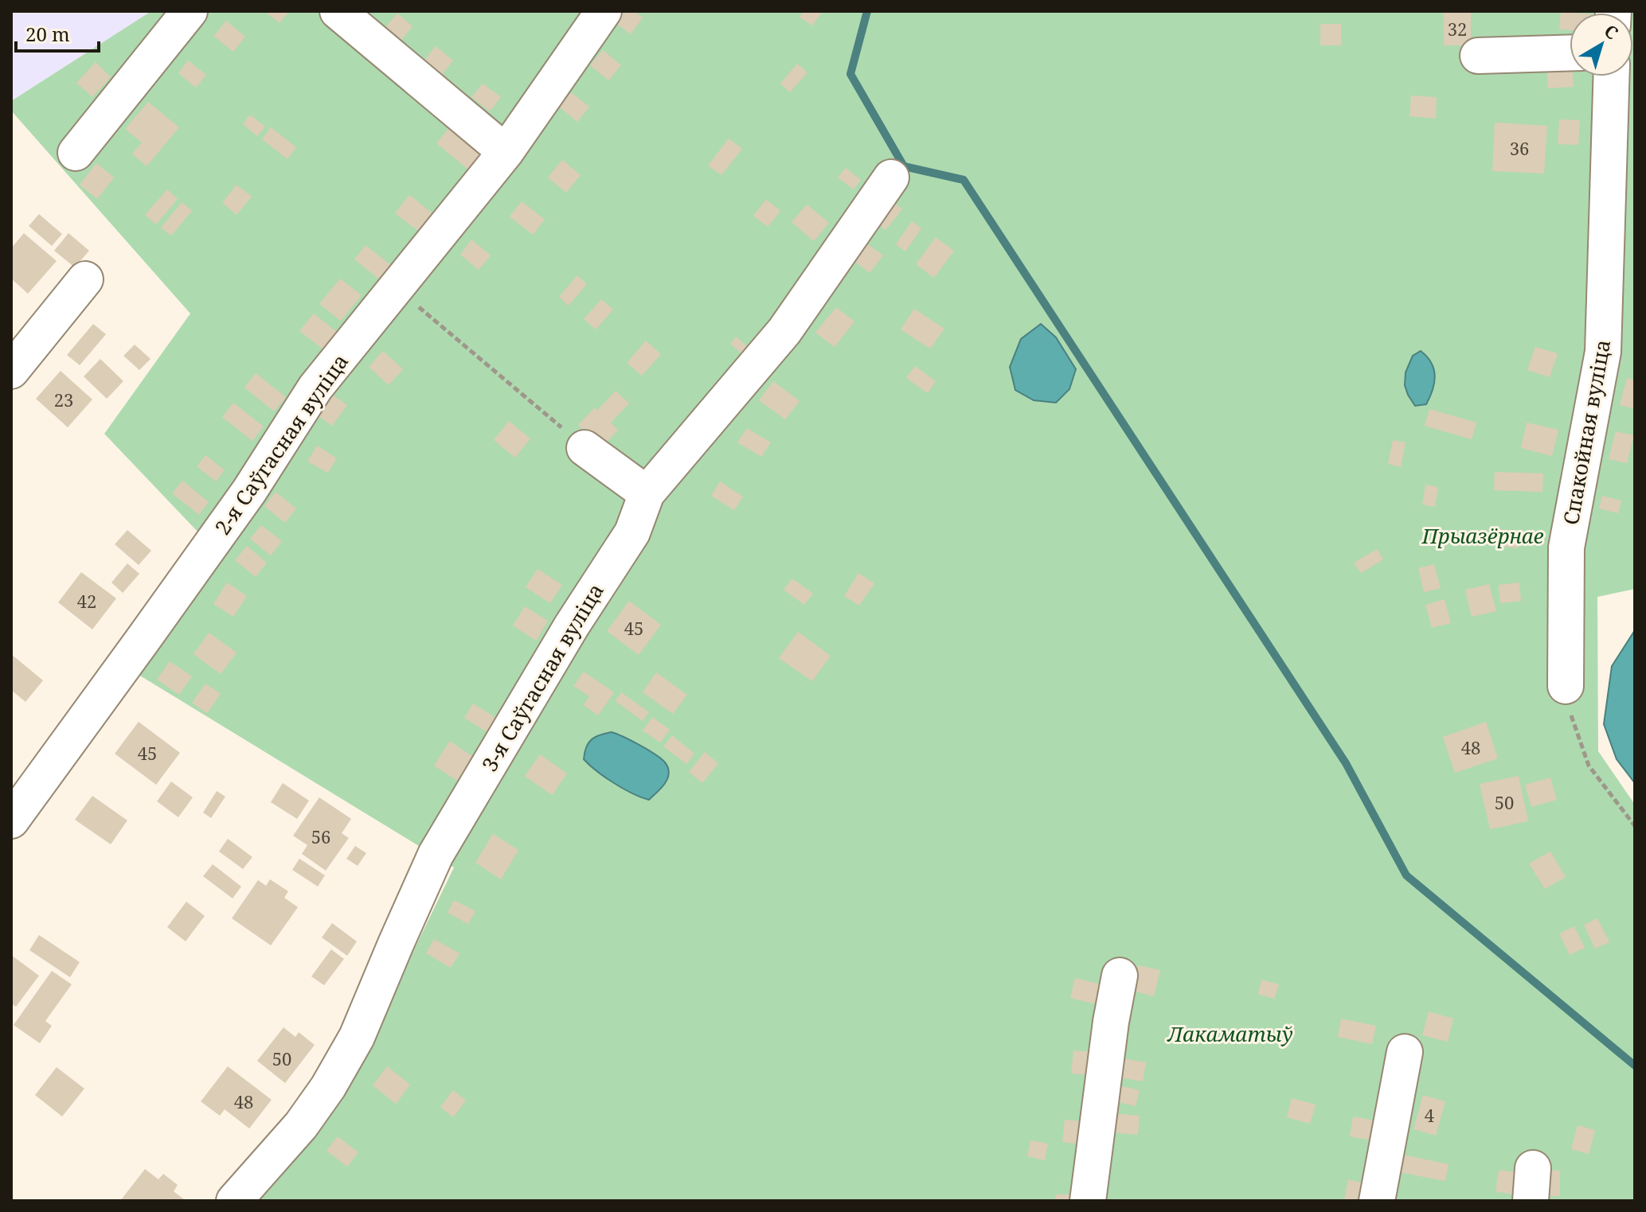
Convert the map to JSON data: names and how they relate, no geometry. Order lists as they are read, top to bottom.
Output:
{
  "streets": {
    "street": ["Спакойная вуліца", "2-я Саўгасная вуліца", "3-я Саўгасная вуліца"]
  },
  "parks": ["Прыазёрнае", "Лакаматыў"],
  "house_numbers": [
    "32",
    "36",
    "23",
    "42",
    "45",
    "48",
    "45",
    "50",
    "56",
    "50",
    "48",
    "4"
  ],
  "scale_bar": "20 m",
  "north": "top right"
}
